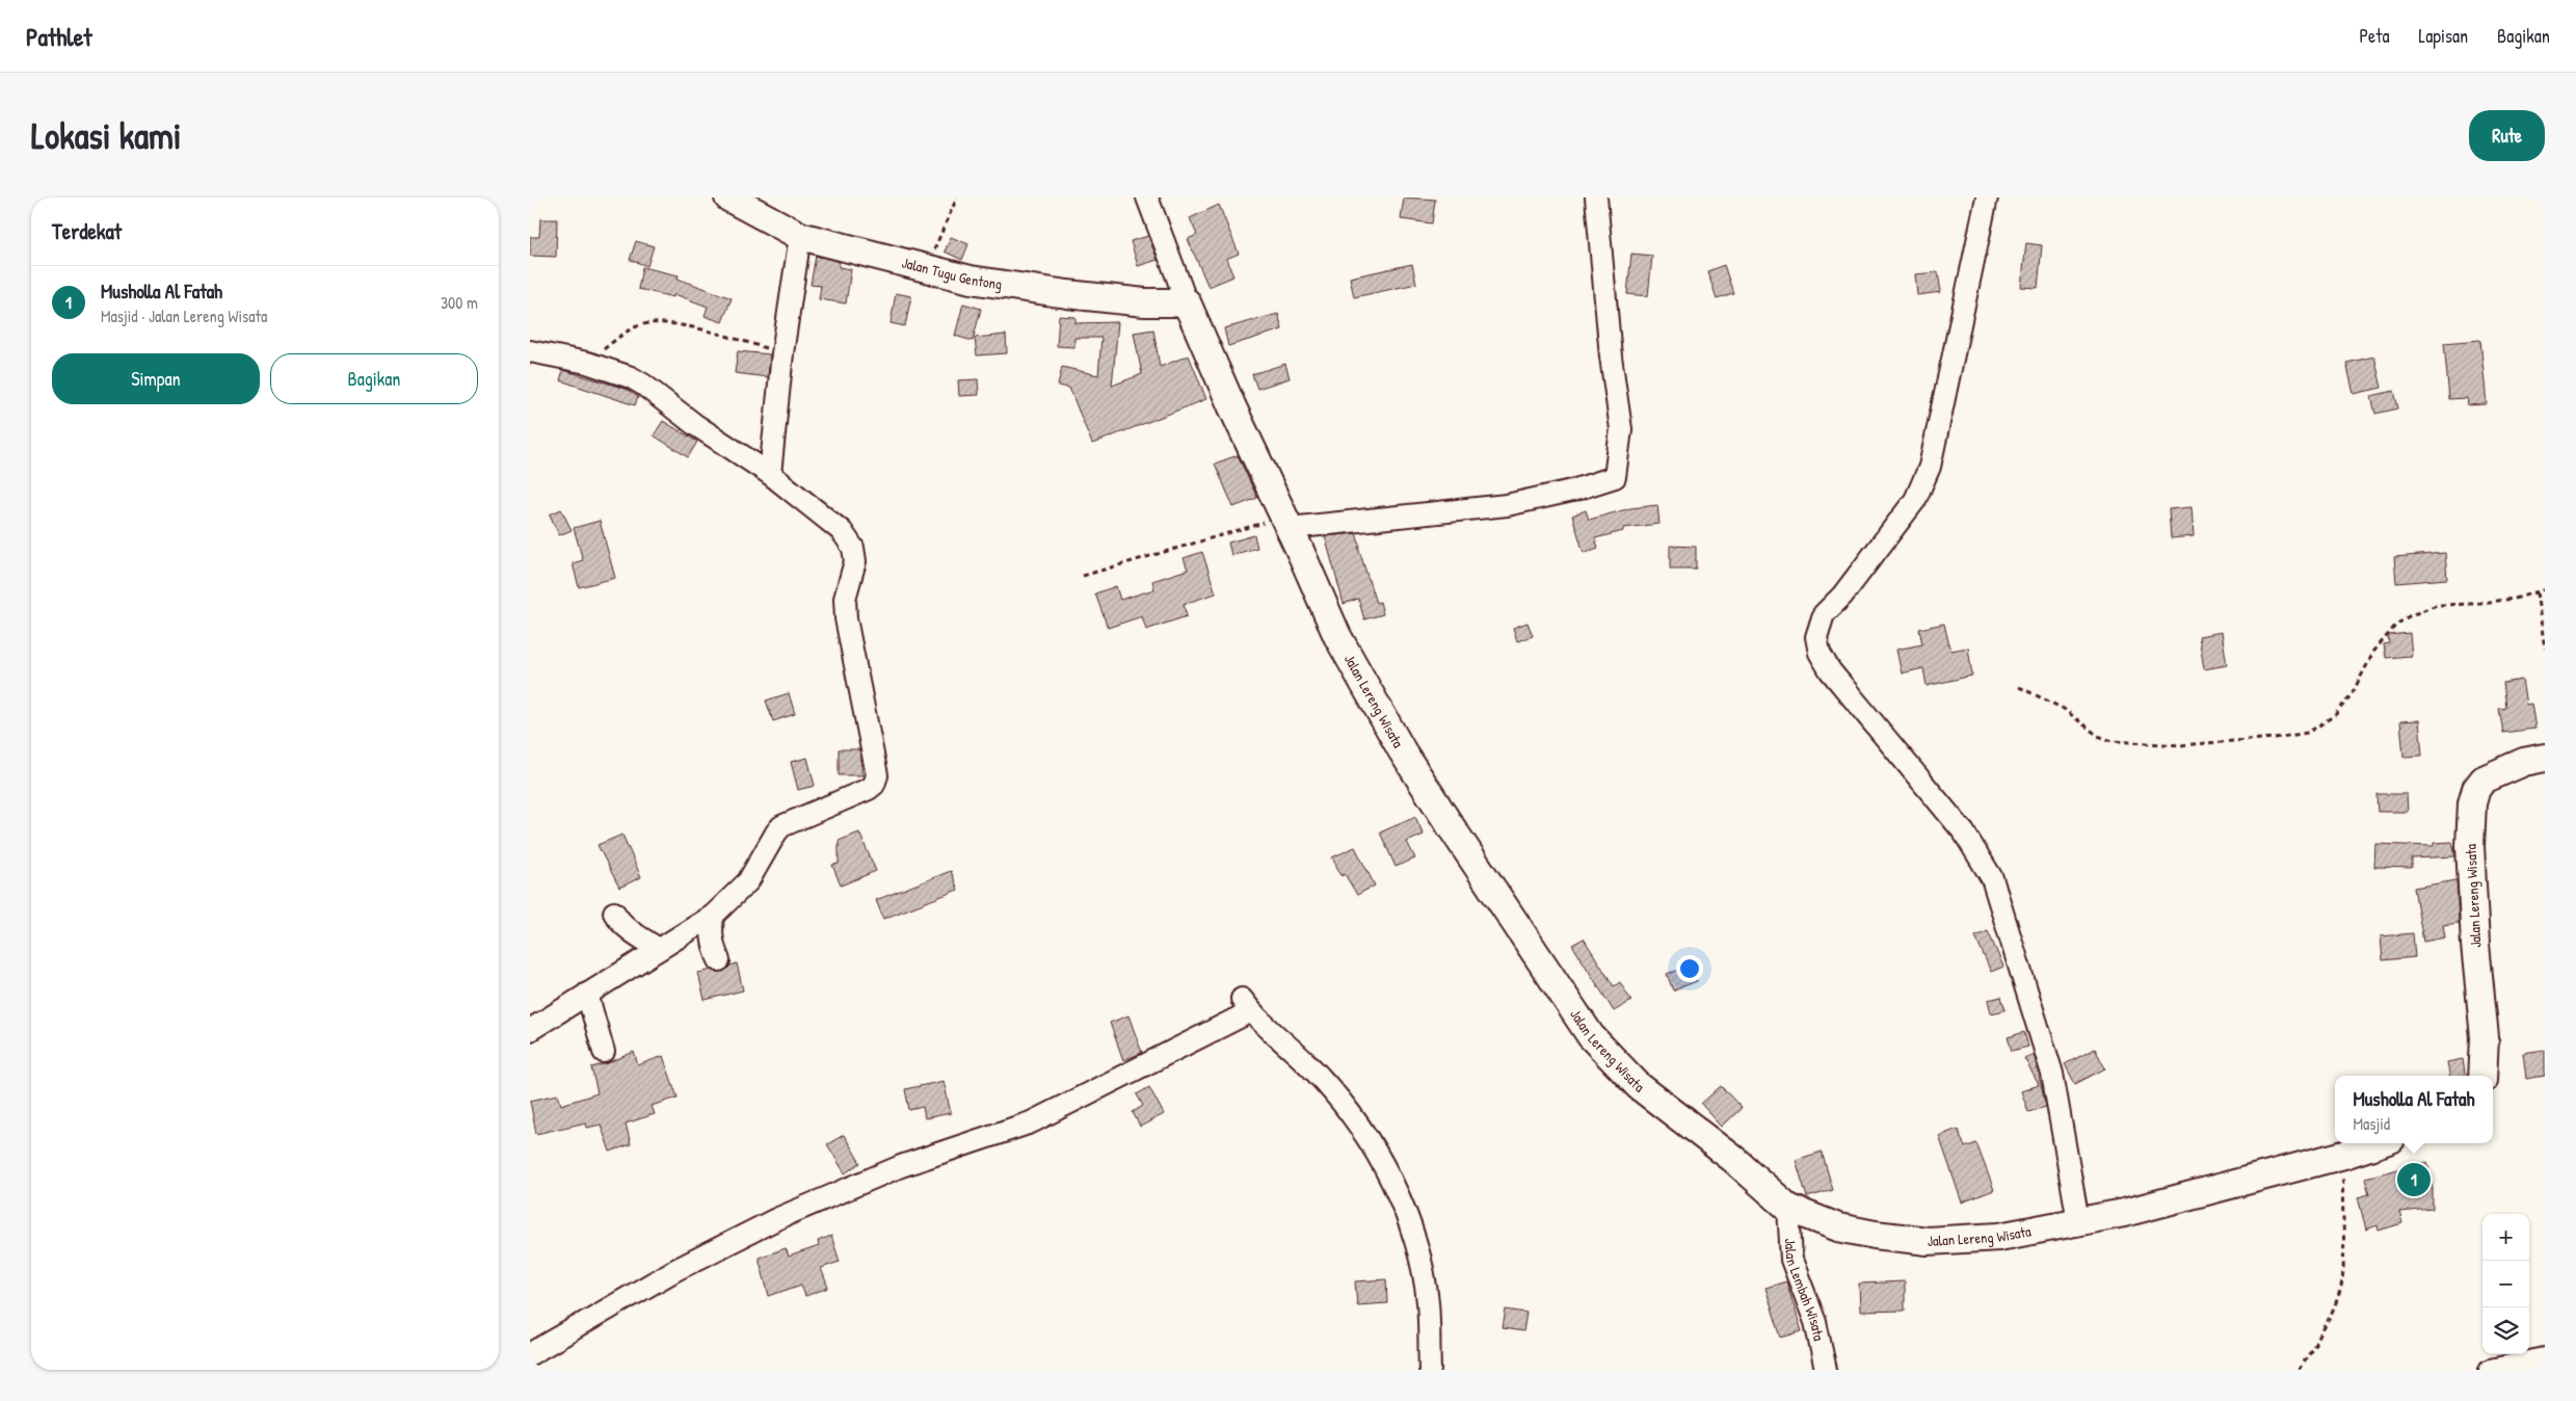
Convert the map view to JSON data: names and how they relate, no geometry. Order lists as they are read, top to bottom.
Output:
{
  "streets": {
    "main road": ["Jalan Tugu Gentong", "Jalan Lereng Wisata"],
    "street": ["Jalan Lembah Wisata"]
  },
  "crossings": [
    ["Jalan Tugu Gentong", "Jalan Lereng Wisata"],
    ["Jalan Lereng Wisata", "Jalan Lembah Wisata"]
  ],
  "page": {
    "header": "Pathlet",
    "nav": ["Peta", "Lapisan", "Bagikan"],
    "buttons": [
      "Rute",
      ["Simpan", "Bagikan"]
    ],
    "title": "Lokasi kami",
    "heading": "Terdekat",
    "list": [
      {
        "mark": "1",
        "name": "Musholla Al Fatah",
        "note": "Masjid · Jalan Lereng Wisata",
        "value": "300 m"
      }
    ],
    "popup": ["Musholla Al Fatah", "Masjid"],
    "pins": "1",
    "map_buttons": ["+", "−"]
  }
}
